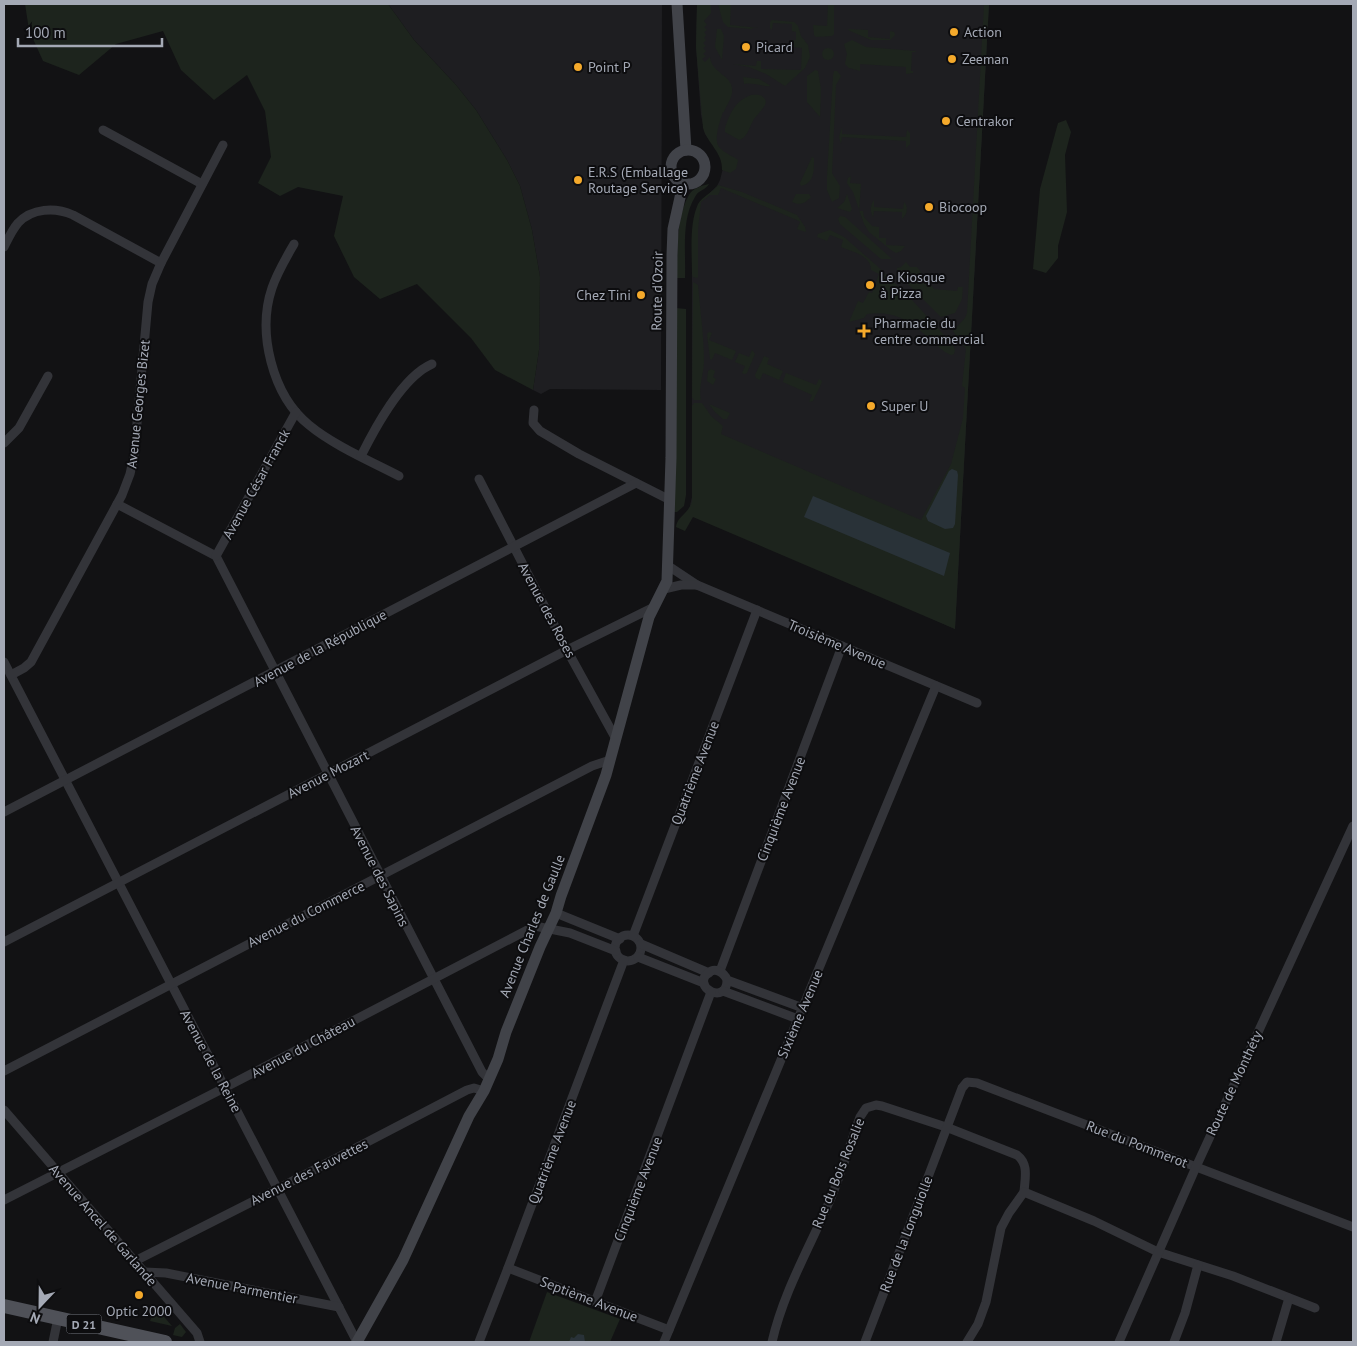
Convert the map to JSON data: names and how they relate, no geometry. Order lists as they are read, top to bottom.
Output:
{
  "streets": {
    "main road": ["Route d'Ozoir", "Avenue Charles de Gaulle", "D 21"],
    "street": [
      "Avenue Georges Bizet",
      "Avenue César Franck",
      "Avenue des Roses",
      "Troisième Avenue",
      "Avenue de la République",
      "Quatrième Avenue",
      "Avenue Mozart",
      "Cinquième Avenue",
      "Avenue des Sapins",
      "Avenue du Commerce",
      "Sixième Avenue",
      "Avenue du Château",
      "Avenue de la Reine",
      "Route de Monthéty",
      "Rue du Pommerot",
      "Avenue des Fauvettes",
      "Rue du Bois Rosalie",
      "Avenue Ancel de Garlande",
      "Rue de la Longuiolle",
      "Avenue Parmentier",
      "Septième Avenue"
    ]
  },
  "crossings": [
    ["Route d'Ozoir", "Avenue Charles de Gaulle"],
    ["Avenue Georges Bizet", "Avenue de la Reine"],
    ["Avenue César Franck", "Avenue des Sapins"],
    ["Avenue des Roses", "Avenue de la République"],
    ["Avenue des Roses", "Avenue Mozart"],
    ["Avenue des Roses", "Avenue Charles de Gaulle"],
    ["Troisième Avenue", "Quatrième Avenue"],
    ["Troisième Avenue", "Cinquième Avenue"],
    ["Troisième Avenue", "Avenue Charles de Gaulle"],
    ["Troisième Avenue", "Sixième Avenue"],
    ["Avenue de la République", "Avenue des Sapins"],
    ["Avenue de la République", "Avenue de la Reine"],
    ["Quatrième Avenue", "Septième Avenue"],
    ["Avenue Mozart", "Avenue des Sapins"],
    ["Avenue Mozart", "Avenue Charles de Gaulle"],
    ["Avenue Mozart", "Avenue de la Reine"],
    ["Cinquième Avenue", "Septième Avenue"],
    ["Avenue des Sapins", "Avenue du Commerce"],
    ["Avenue des Sapins", "Avenue Charles de Gaulle"],
    ["Avenue des Sapins", "Avenue du Château"],
    ["Avenue du Commerce", "Avenue Charles de Gaulle"],
    ["Avenue du Commerce", "Avenue de la Reine"],
    ["Avenue Charles de Gaulle", "Avenue du Château"],
    ["Avenue Charles de Gaulle", "Avenue de la Reine"],
    ["Avenue Charles de Gaulle", "Avenue des Fauvettes"],
    ["Sixième Avenue", "Septième Avenue"],
    ["Avenue du Château", "Avenue de la Reine"],
    ["Avenue du Château", "Avenue Ancel de Garlande"],
    ["Avenue de la Reine", "Avenue des Fauvettes"],
    ["Avenue de la Reine", "Avenue Parmentier"],
    ["Route de Monthéty", "Rue du Pommerot"],
    ["Rue du Pommerot", "Rue du Bois Rosalie"],
    ["Rue du Pommerot", "Rue de la Longuiolle"],
    ["Avenue des Fauvettes", "Avenue Ancel de Garlande"],
    ["Rue du Bois Rosalie", "Rue de la Longuiolle"],
    ["Avenue Ancel de Garlande", "Avenue Parmentier"]
  ],
  "places": {
    "other": [
      "Action",
      "Picard",
      "Zeeman",
      "Point P",
      "Centrakor",
      "E.R.S (Emballage Routage Service)",
      "Biocoop",
      "Le Kiosque à Pizza",
      "Chez Tini",
      "Super U",
      "Optic 2000"
    ],
    "health": ["Pharmacie du centre commercial"]
  },
  "scale_bar": "100 m",
  "north": "bottom"
}
